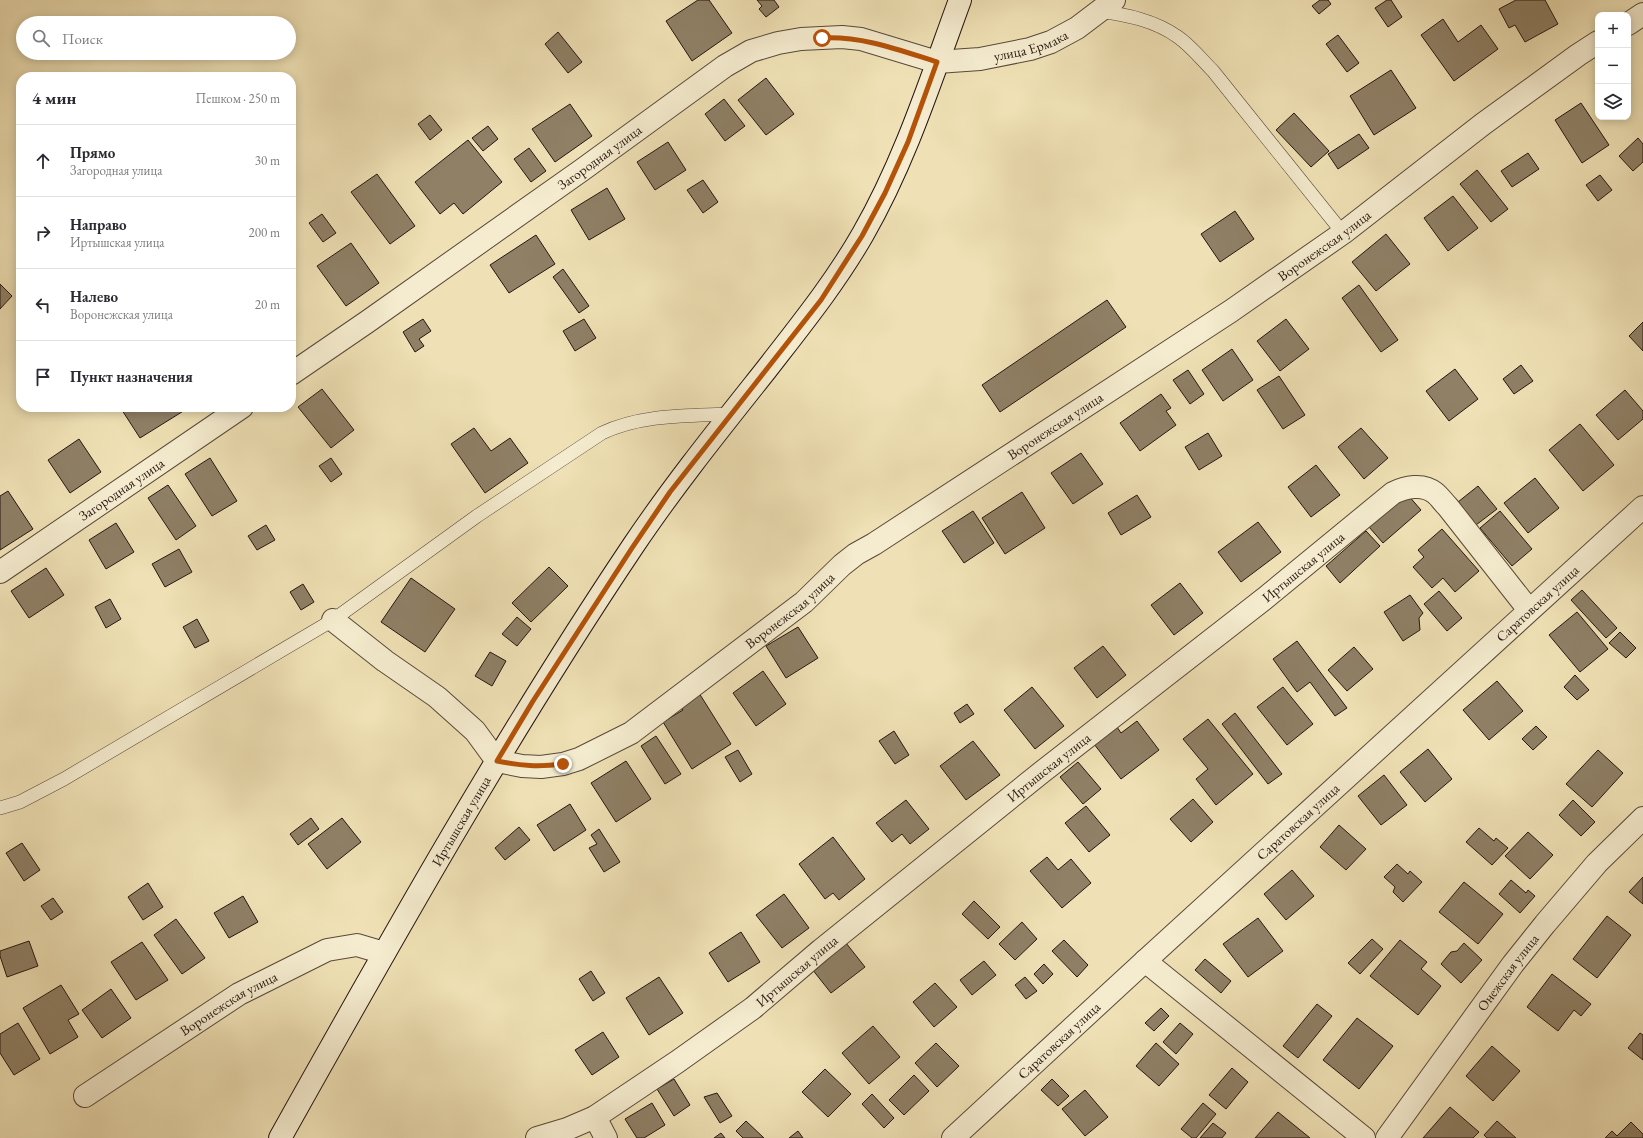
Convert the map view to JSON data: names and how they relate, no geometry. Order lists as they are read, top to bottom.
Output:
{
  "streets": {
    "street": [
      "улица Ермака",
      "Загородная улица",
      "Воронежская улица",
      "Иртышская улица",
      "Саратовская улица",
      "Онежская улица"
    ]
  },
  "crossings": [
    ["улица Ермака", "Загородная улица"],
    ["улица Ермака", "Иртышская улица"],
    ["Загородная улица", "Иртышская улица"],
    ["Воронежская улица", "Иртышская улица"],
    ["Иртышская улица", "Саратовская улица"]
  ],
  "page": {
    "map_buttons": ["+", "−"],
    "search": "Поиск",
    "heading": ["4 мин", "Пешком · 250 m"],
    "list": [
      ["Прямо", "Загородная улица", "30 m"],
      ["Направо", "Иртышская улица", "200 m"],
      ["Налево", "Воронежская улица", "20 m"],
      "Пункт назначения"
    ]
  }
}
